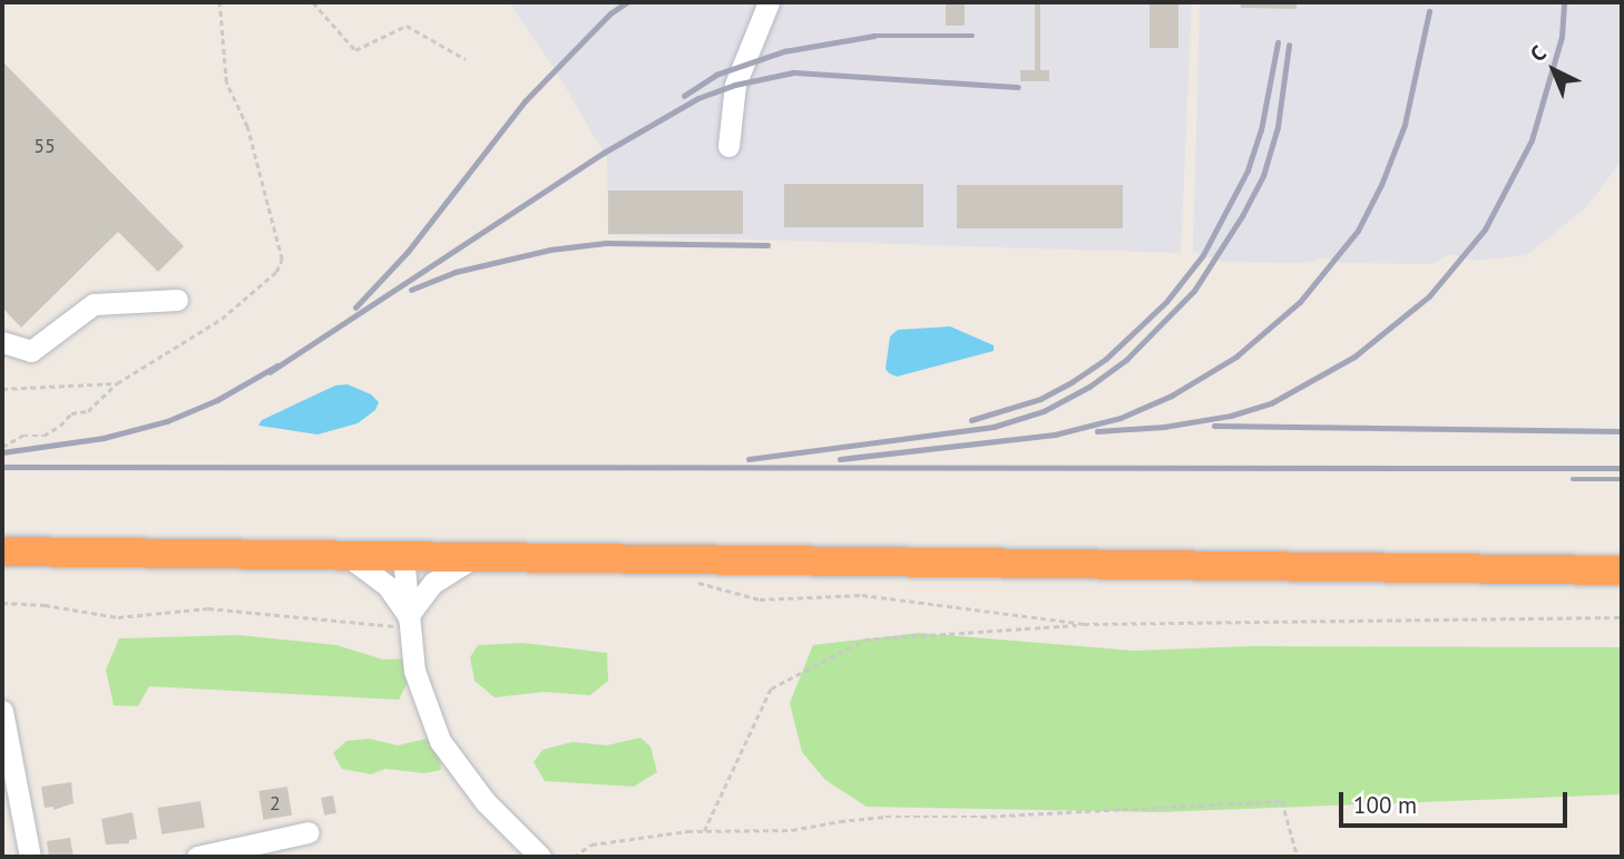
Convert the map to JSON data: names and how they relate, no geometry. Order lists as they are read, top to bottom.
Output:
{
  "house_numbers": ["55", "2"],
  "scale_bar": "100 m",
  "north": "top left"
}
